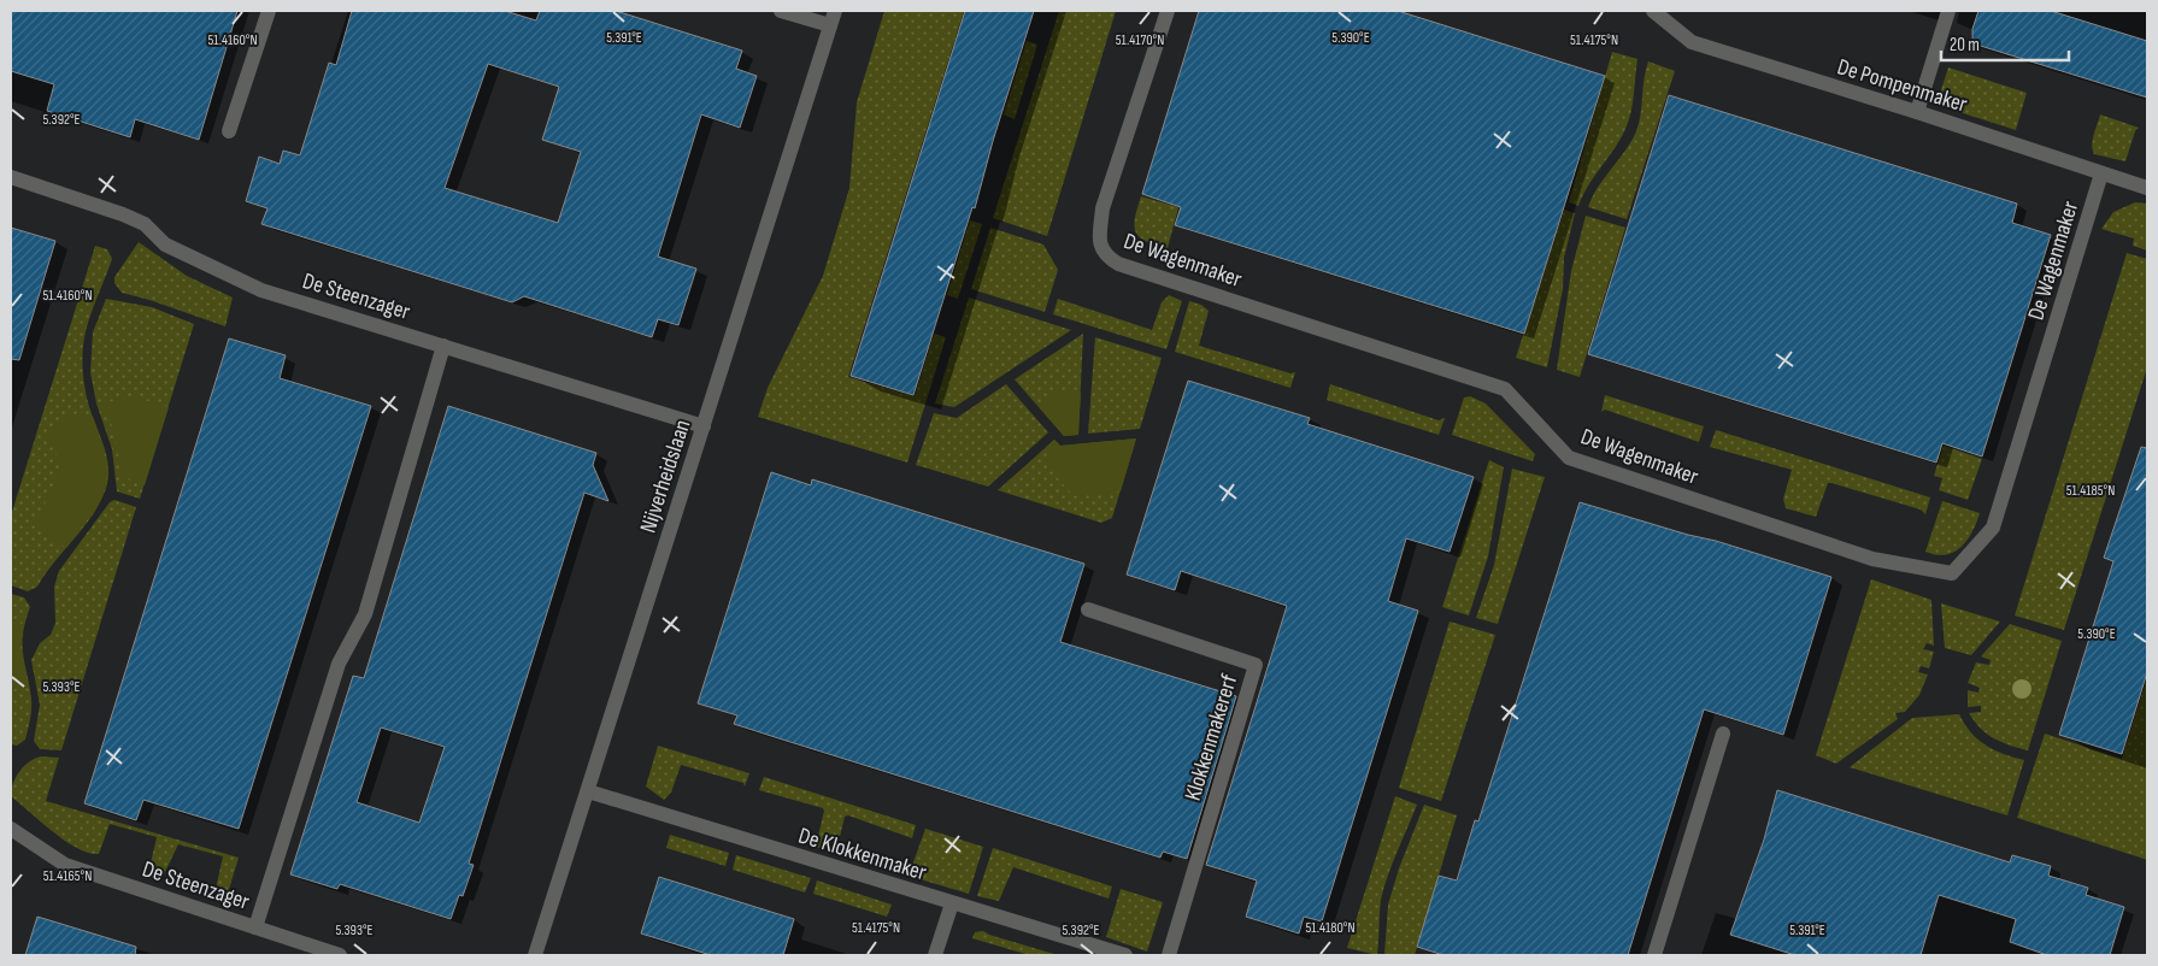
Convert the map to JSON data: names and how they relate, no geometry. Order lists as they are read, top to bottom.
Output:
{
  "streets": {
    "street": [
      "De Pompenmaker",
      "De Wagenmaker",
      "De Steenzager",
      "Nijverheidslaan",
      "Klokkenmakererf",
      "De Klokkenmaker"
    ]
  },
  "crossings": [
    ["De Pompenmaker", "De Wagenmaker"],
    ["De Steenzager", "Nijverheidslaan"],
    ["Nijverheidslaan", "De Klokkenmaker"]
  ],
  "scale_bar": "20 m",
  "coordinates": [
    "5.391°E",
    "5.390°E",
    "51.4175°N",
    "51.4160°N",
    "51.4170°N",
    "5.392°E",
    "51.4185°N",
    "5.393°E",
    "51.4165°N",
    "51.4180°N"
  ]
}
